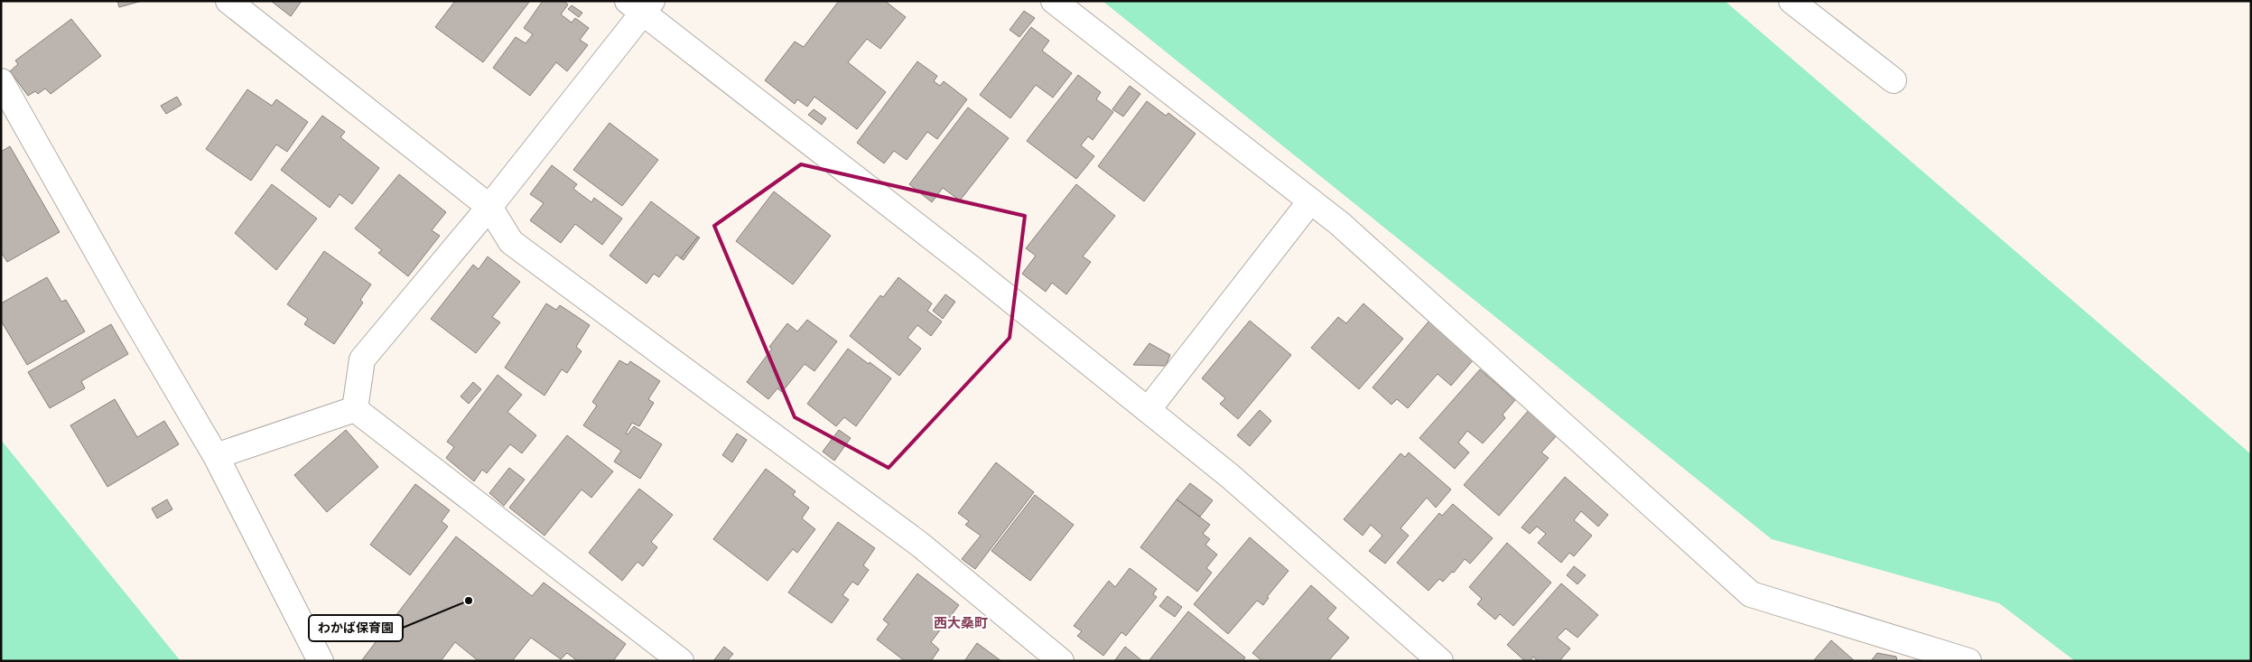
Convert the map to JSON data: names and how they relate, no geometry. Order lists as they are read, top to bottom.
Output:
{
  "districts": ["西大桑町"],
  "places": ["わかば保育園"]
}
